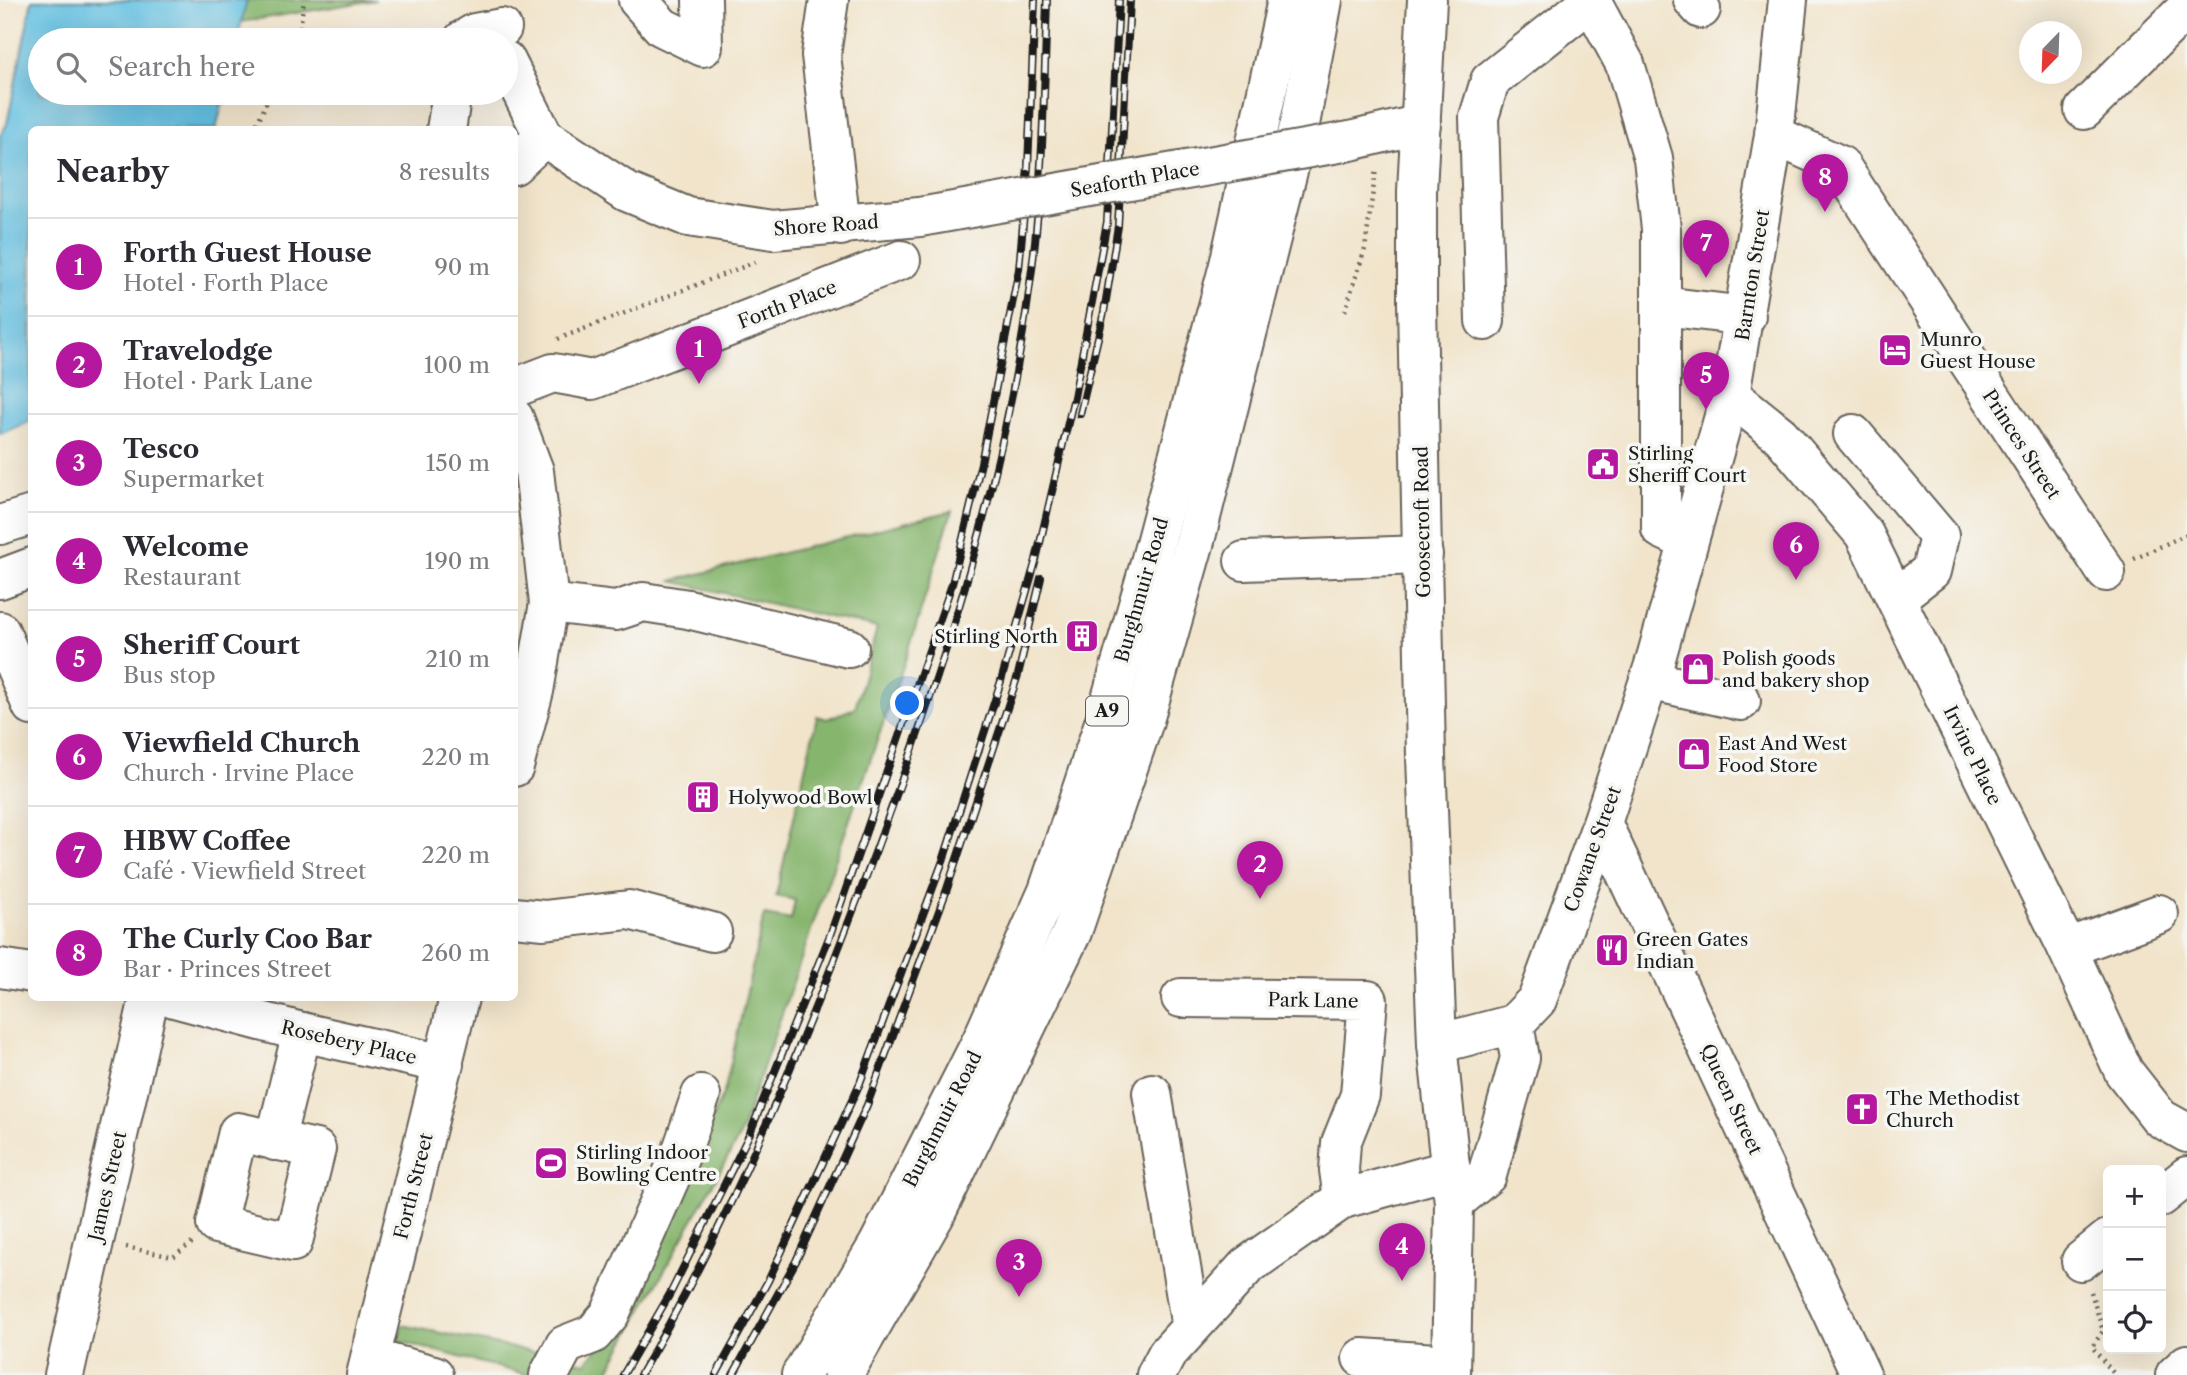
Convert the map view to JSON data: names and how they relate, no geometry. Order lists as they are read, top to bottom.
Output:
{
  "streets": {
    "street": [
      "Seaforth Place",
      "Shore Road",
      "Barnton Street",
      "Forth Place",
      "Princes Street",
      "Goosecroft Road",
      "Burghmuir Road",
      "A9",
      "Irvine Place",
      "Cowane Street",
      "Park Lane",
      "Rosebery Place",
      "Queen Street",
      "James Street",
      "Forth Street"
    ]
  },
  "crossings": [
    ["Seaforth Place", "Shore Road"],
    ["Barnton Street", "Princes Street"],
    ["Barnton Street", "Irvine Place"],
    ["Barnton Street", "Cowane Street"],
    ["Cowane Street", "Queen Street"],
    ["Rosebery Place", "Forth Street"]
  ],
  "places": {
    "hotel": ["Munro Guest House"],
    "public building": ["Stirling Sheriff Court"],
    "building": ["Stirling North", "Holywood Bowl"],
    "shop": ["Polish goods and bakery shop", "East And West Food Store"],
    "restaurant": ["Green Gates Indian"],
    "church": ["The Methodist Church"],
    "sports": ["Stirling Indoor Bowling Centre"]
  },
  "north": "bottom left",
  "page": {
    "search": "Search here",
    "heading": ["Nearby", "8 results"],
    "pins": [
      "8",
      "7",
      "1",
      "5",
      "6",
      "2",
      "4",
      "3"
    ],
    "list": [
      {
        "mark": "1",
        "name": "Forth Guest House",
        "note": "Hotel · Forth Place",
        "value": "90 m"
      },
      {
        "mark": "2",
        "name": "Travelodge",
        "note": "Hotel · Park Lane",
        "value": "100 m"
      },
      {
        "mark": "3",
        "name": "Tesco",
        "note": "Supermarket",
        "value": "150 m"
      },
      {
        "mark": "4",
        "name": "Welcome",
        "note": "Restaurant",
        "value": "190 m"
      },
      {
        "mark": "5",
        "name": "Sheriff Court",
        "note": "Bus stop",
        "value": "210 m"
      },
      {
        "mark": "6",
        "name": "Viewfield Church",
        "note": "Church · Irvine Place",
        "value": "220 m"
      },
      {
        "mark": "7",
        "name": "HBW Coffee",
        "note": "Café · Viewfield Street",
        "value": "220 m"
      },
      {
        "mark": "8",
        "name": "The Curly Coo Bar",
        "note": "Bar · Princes Street",
        "value": "260 m"
      }
    ],
    "map_buttons": ["+", "−"]
  }
}
